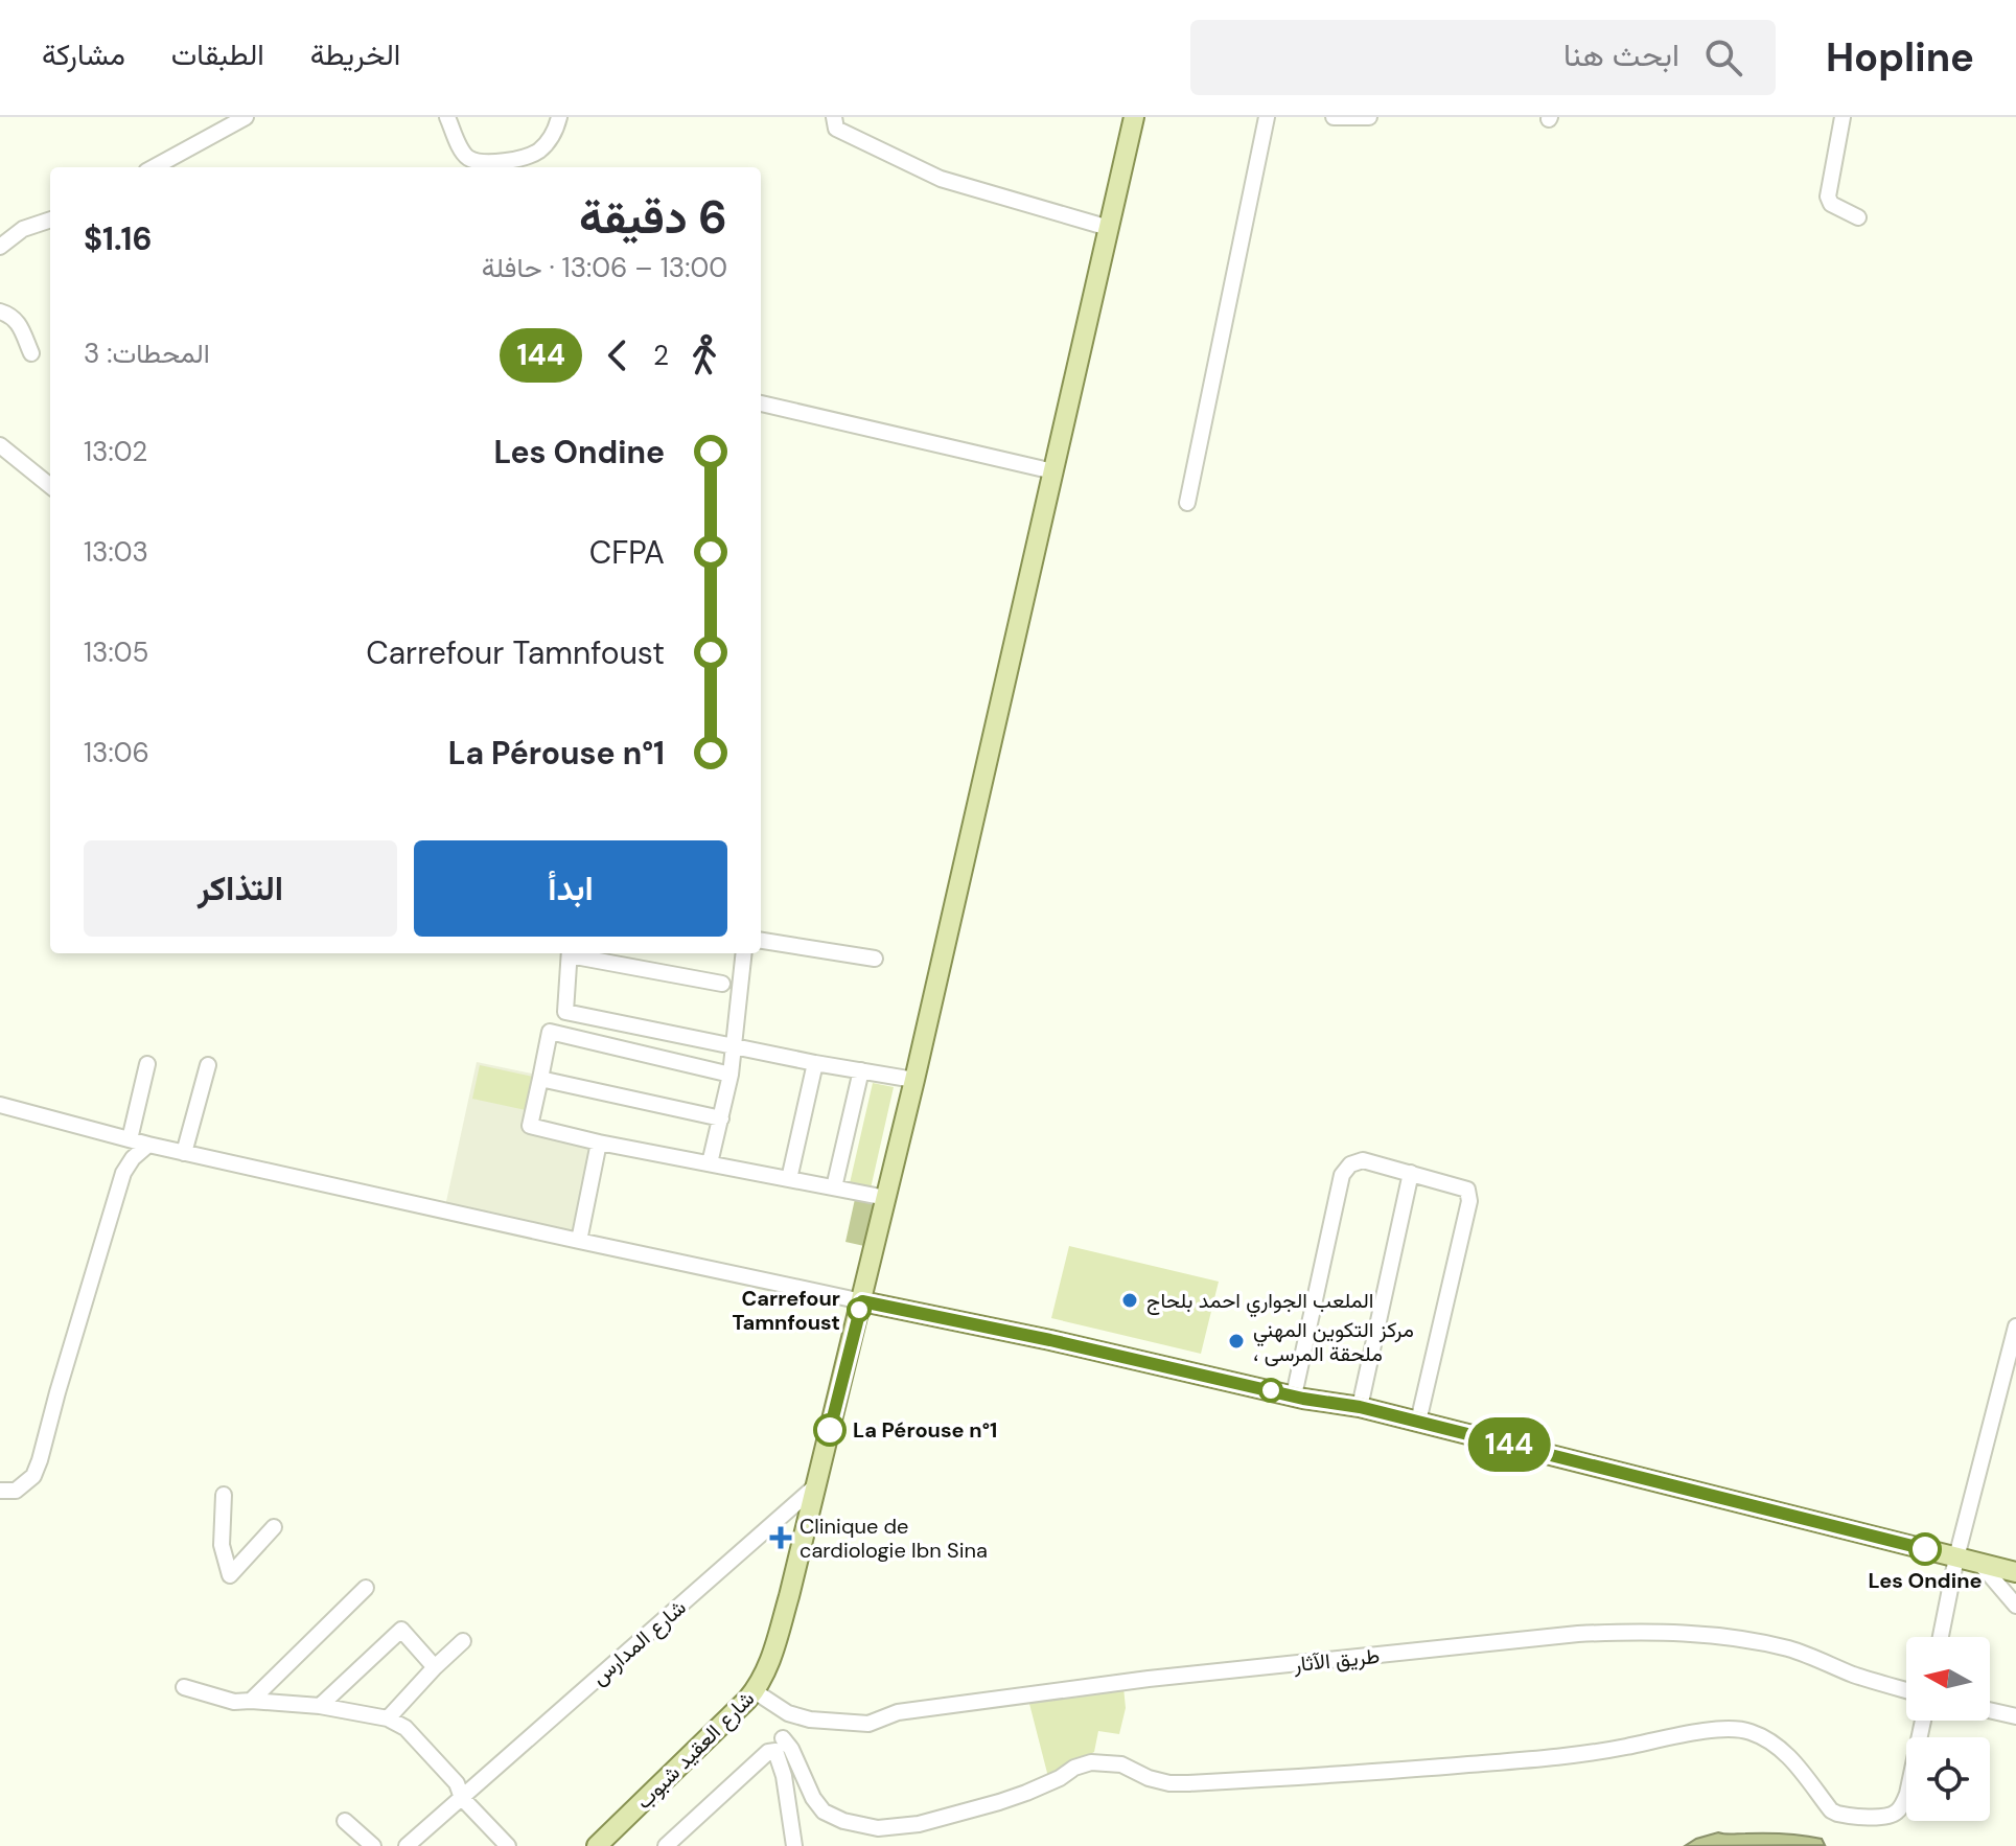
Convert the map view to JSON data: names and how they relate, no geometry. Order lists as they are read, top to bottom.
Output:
{
  "streets": {
    "main road": ["شارع العقيد شبوب"],
    "street": ["شارع المدارس", "طريق الآثار"]
  },
  "crossings": [
    ["شارع المدارس", "شارع العقيد شبوب"],
    ["طريق الآثار", "شارع العقيد شبوب"]
  ],
  "places": {
    "other": [
      "الملعب الجواري احمد بلحاج",
      "Carrefour Tamnfoust",
      "مركز التكوين المهني ، ملحقة المرسى",
      "La Pérouse n°1",
      "Les Ondine"
    ],
    "health": ["Clinique de cardiologie Ibn Sina"]
  },
  "lines": ["bus line 144"],
  "north": "left",
  "page": {
    "header": "Hopline",
    "search": "ابحث هنا",
    "nav": ["الخريطة", "الطبقات", "مشاركة"],
    "on_map": "144",
    "heading": ["6 دقيقة", "13:00 – 13:06 · حافلة", "$1.16"],
    "legs": ["2", "144", "المحطات: 3"],
    "list": [
      {
        "name": "Les Ondine",
        "value": "13:02"
      },
      {
        "name": "CFPA",
        "value": "13:03"
      },
      {
        "name": "Carrefour Tamnfoust",
        "value": "13:05"
      },
      {
        "name": "La Pérouse n°1",
        "value": "13:06"
      }
    ],
    "buttons": ["ابدأ", "التذاكر"]
  }
}
